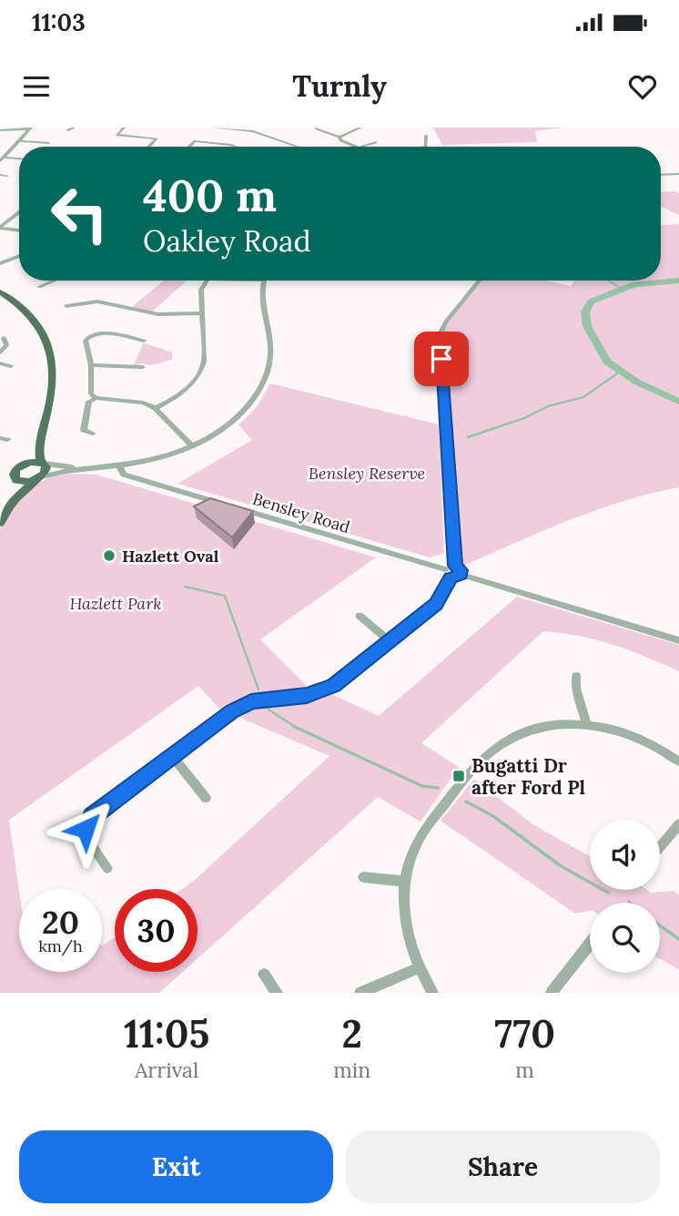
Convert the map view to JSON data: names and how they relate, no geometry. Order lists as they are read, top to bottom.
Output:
{
  "streets": {
    "street": ["Bensley Road"]
  },
  "parks": ["Bensley Reserve", "Hazlett Park"],
  "places": {
    "other": ["Hazlett Oval"],
    "transit": ["Bugatti Dr after Ford Pl"]
  },
  "page": {
    "status": "11:03",
    "header": "Turnly",
    "turn": ["400 m", "Oakley Road"],
    "speed": "20 km/h",
    "limit": "30",
    "eta": [
      "11:05",
      "Arrival",
      "2",
      "min",
      "770",
      "m"
    ],
    "buttons": ["Exit", "Share"]
  }
}
